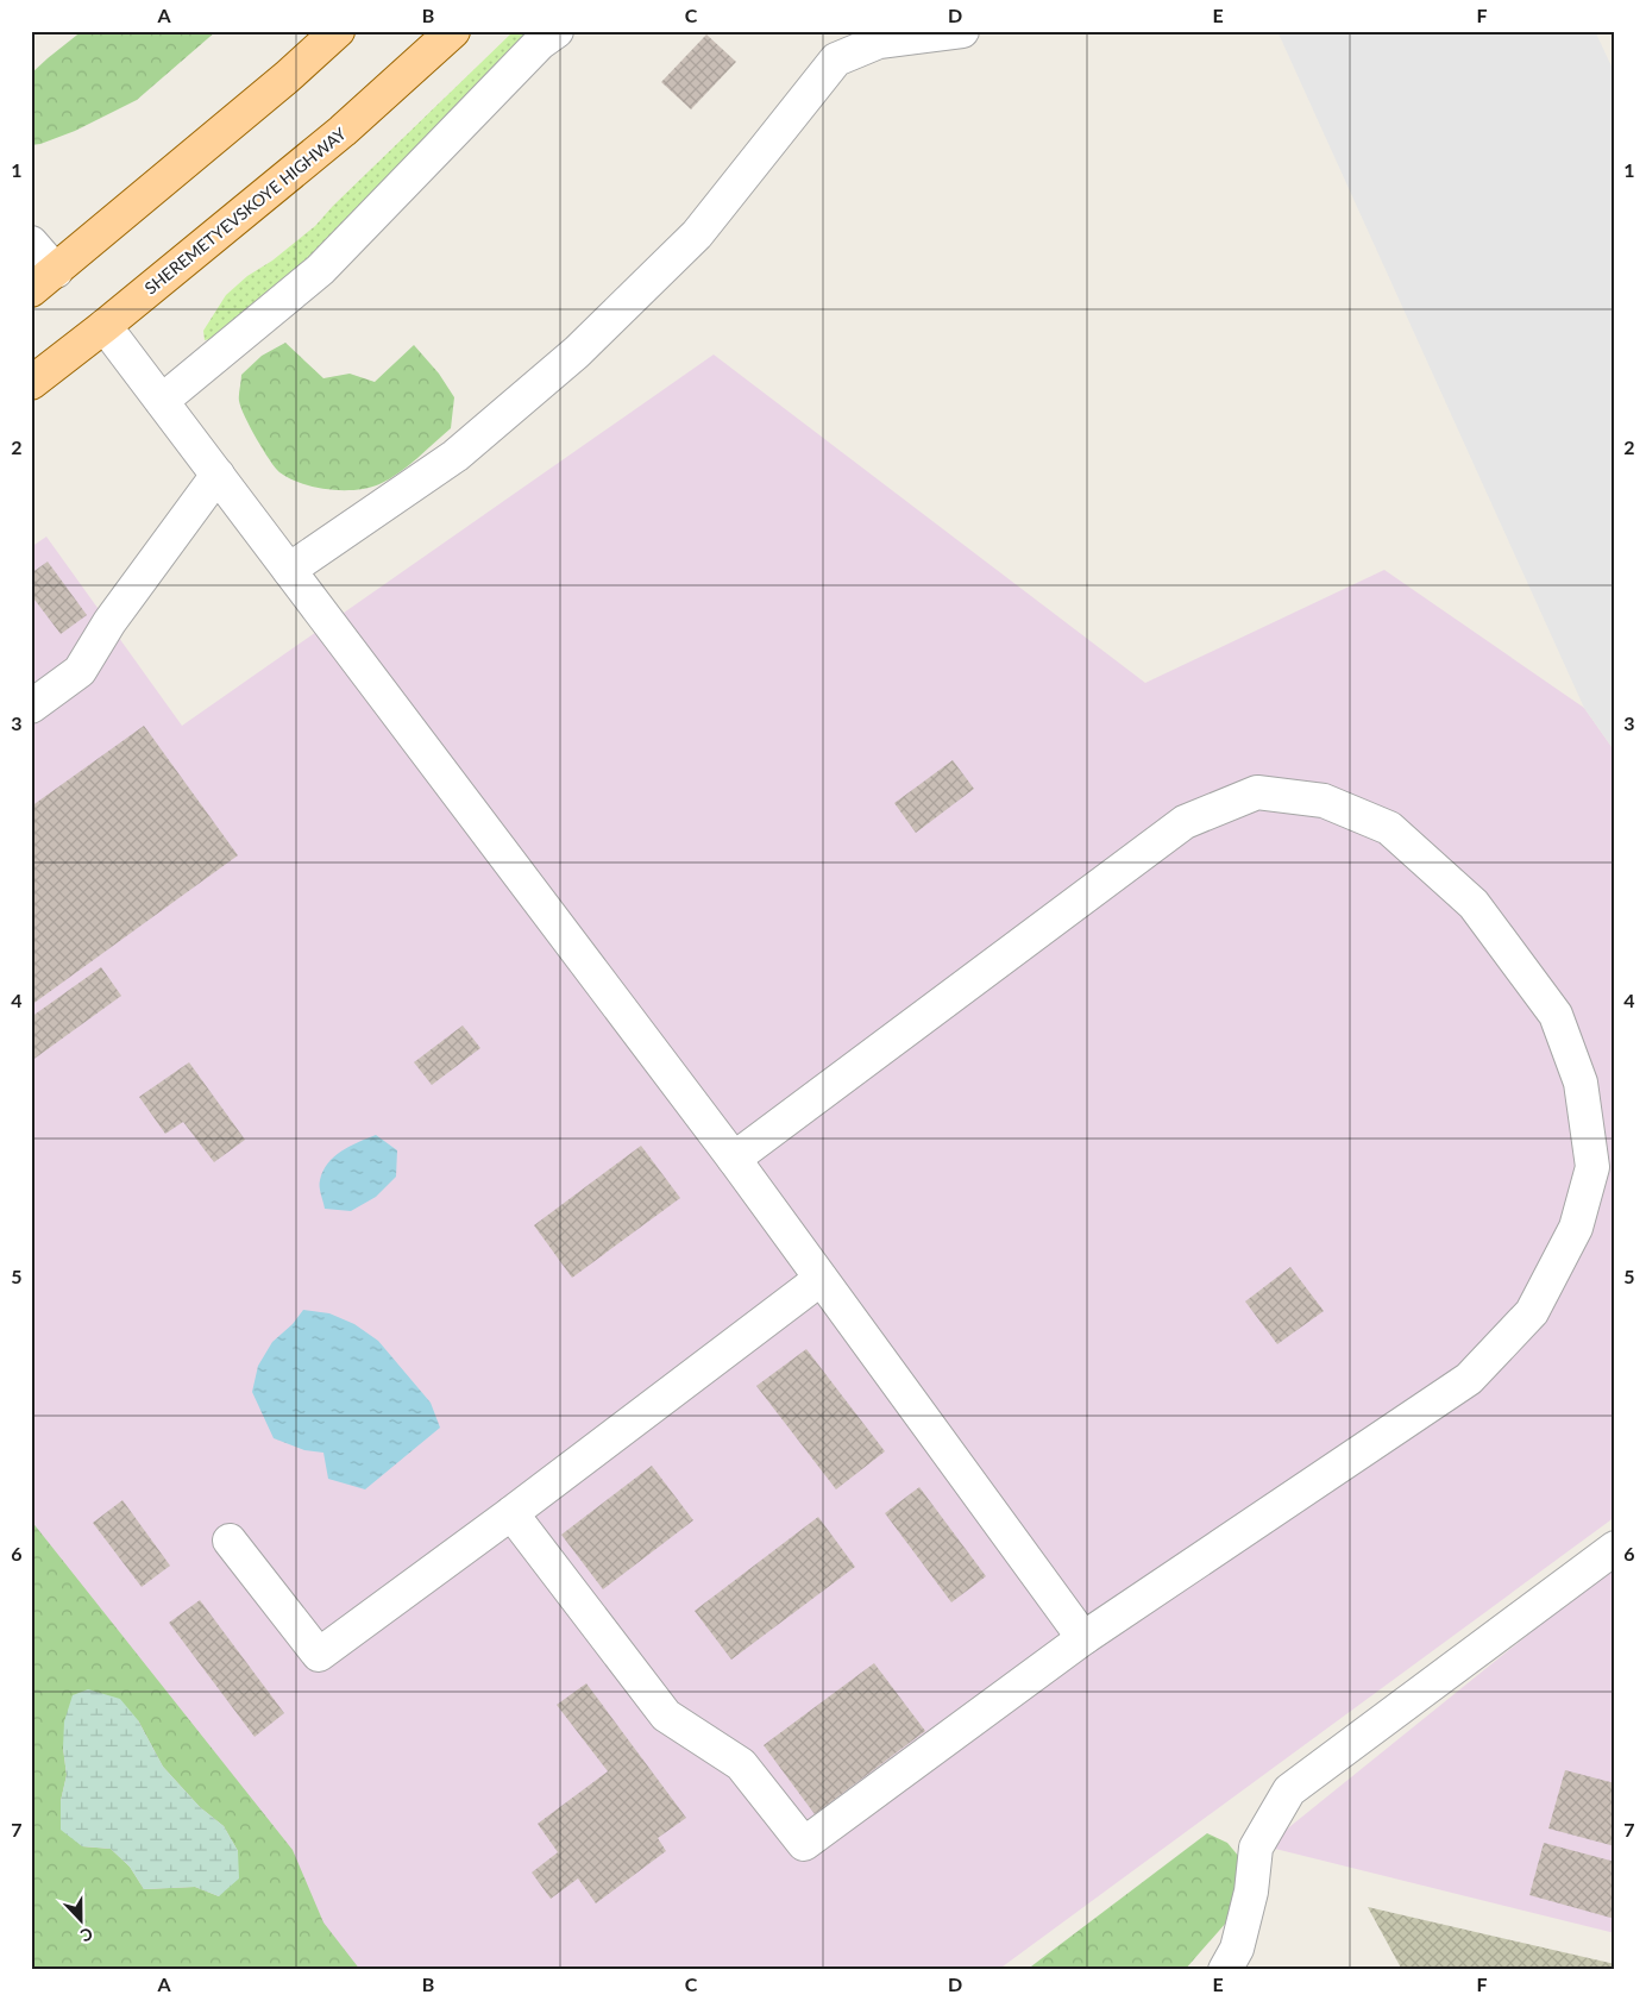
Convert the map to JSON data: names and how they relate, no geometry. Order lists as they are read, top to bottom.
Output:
{
  "streets": {
    "main road": ["SHEREMETYEVSKOYE HIGHWAY"]
  },
  "north": "bottom",
  "grid": {
    "columns": [
      "A",
      "B",
      "C",
      "D",
      "E",
      "F"
    ],
    "rows": [
      "1",
      "2",
      "3",
      "4",
      "5",
      "6",
      "7"
    ]
  }
}
